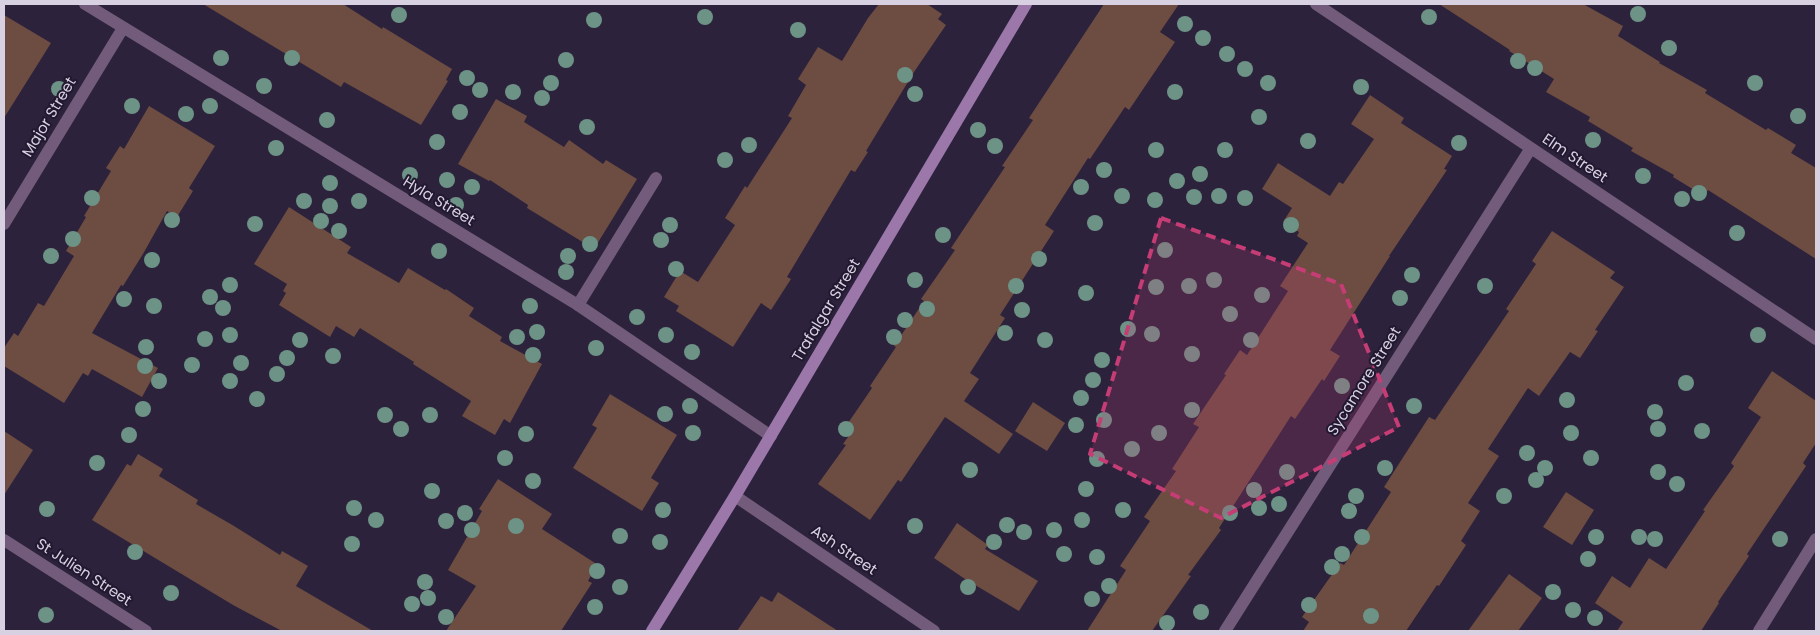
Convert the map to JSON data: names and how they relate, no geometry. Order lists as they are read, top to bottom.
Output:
{
  "streets": {
    "main road": ["Trafalgar Street"],
    "street": [
      "Major Street",
      "Elm Street",
      "Hyla Street",
      "Sycamore Street",
      "Ash Street",
      "St Julien Street"
    ]
  },
  "crossings": [
    ["Major Street", "Hyla Street"],
    ["Elm Street", "Sycamore Street"],
    ["Hyla Street", "Trafalgar Street"],
    ["Trafalgar Street", "Ash Street"]
  ]
}
